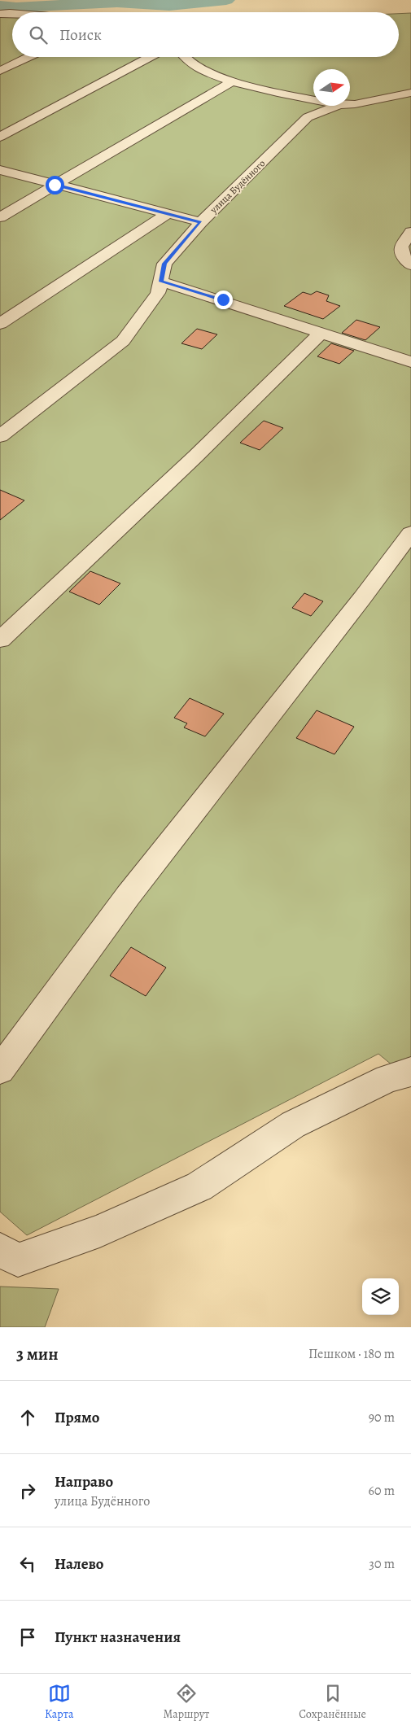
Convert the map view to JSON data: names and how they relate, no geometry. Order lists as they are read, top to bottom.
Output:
{
  "streets": {
    "street": ["улица Будённого"]
  },
  "north": "right",
  "page": {
    "search": "Поиск",
    "heading": ["3 мин", "Пешком · 180 m"],
    "list": [
      ["Прямо", "90 m"],
      ["Направо", "улица Будённого", "60 m"],
      ["Налево", "30 m"],
      "Пункт назначения"
    ],
    "nav": ["Карта", "Маршрут", "Сохранённые"]
  }
}
